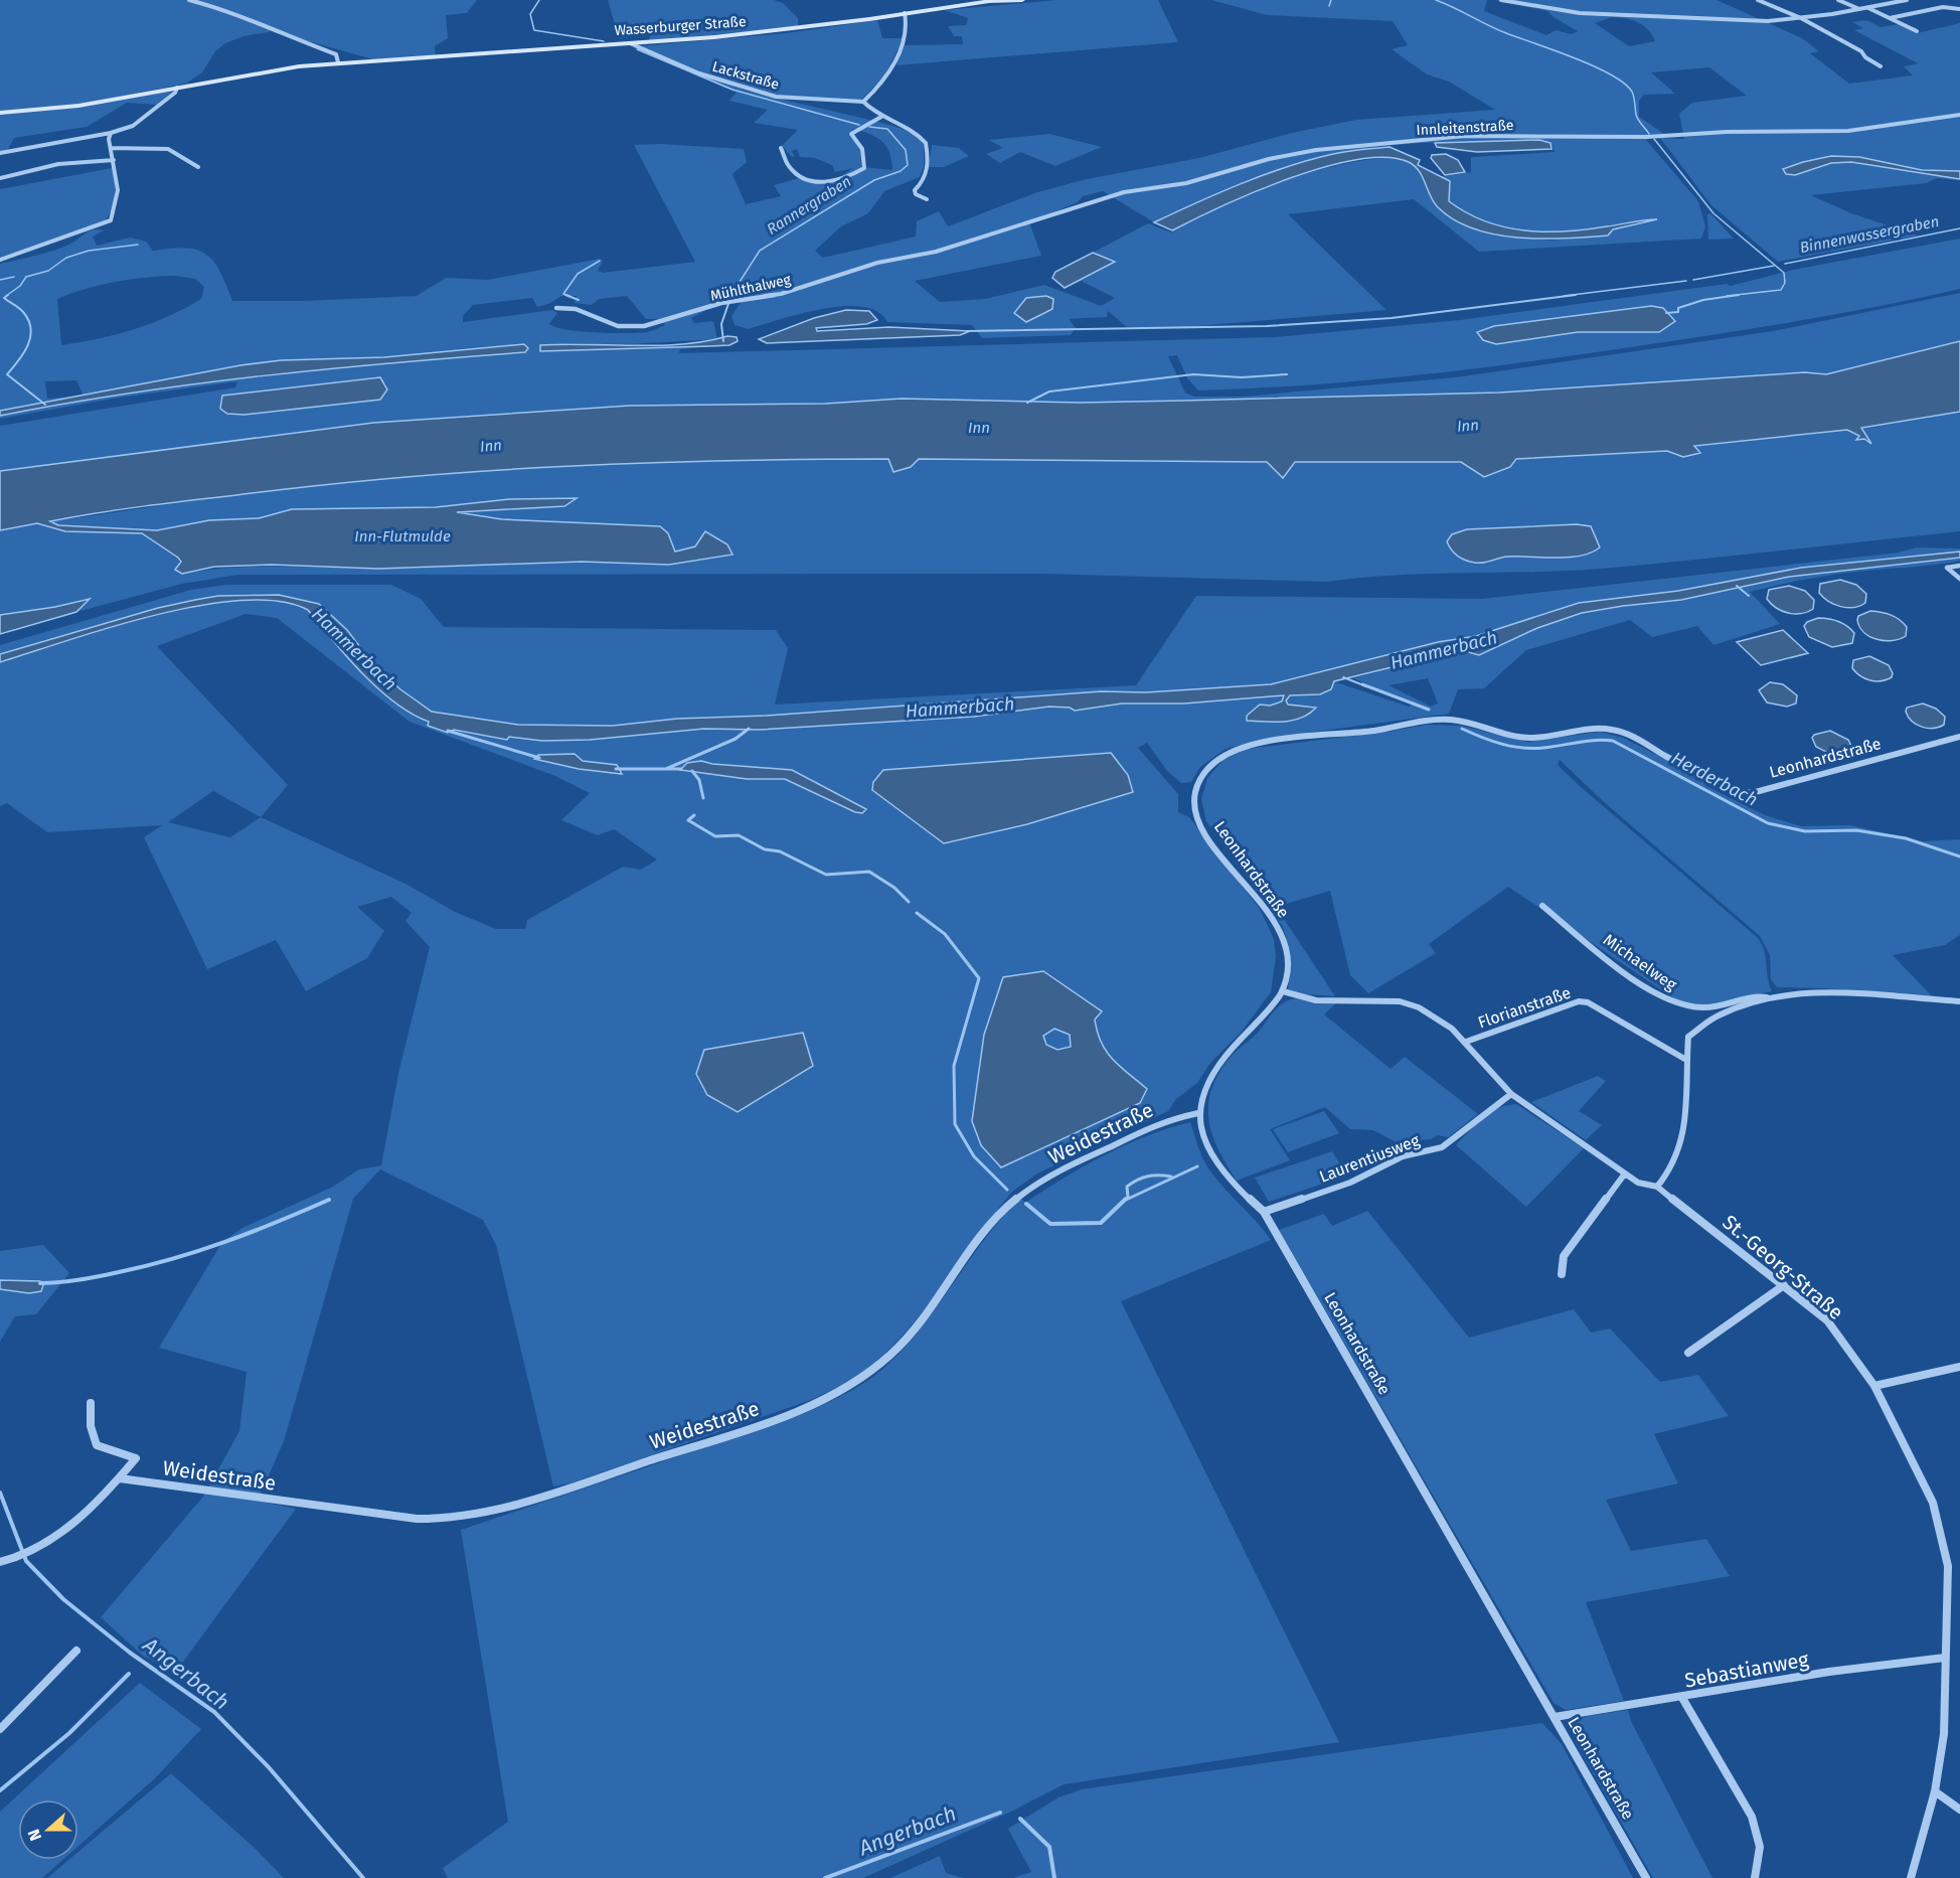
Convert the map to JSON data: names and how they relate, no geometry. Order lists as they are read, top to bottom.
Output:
{
  "streets": {
    "main road": ["Wasserburger Straße"],
    "street": [
      "Lackstraße",
      "Innleitenstraße",
      "Mühlthalweg",
      "Leonhardstraße",
      "Michaelweg",
      "Florianstraße",
      "Weidestraße",
      "Laurentiusweg",
      "St.-Georg-Straße",
      "Sebastianweg"
    ]
  },
  "crossings": [
    ["Wasserburger Straße", "Lackstraße"],
    ["Innleitenstraße", "Mühlthalweg"],
    ["Leonhardstraße", "Weidestraße"],
    ["Leonhardstraße", "Laurentiusweg"],
    ["Leonhardstraße", "Sebastianweg"],
    ["St.-Georg-Straße", "Sebastianweg"]
  ],
  "water": [
    "Rannergraben",
    "Binnenwassergraben",
    "Inn",
    "Inn-Flutmulde",
    "Hammerbach",
    "Herderbach",
    "Angerbach"
  ],
  "north": "left"
}
